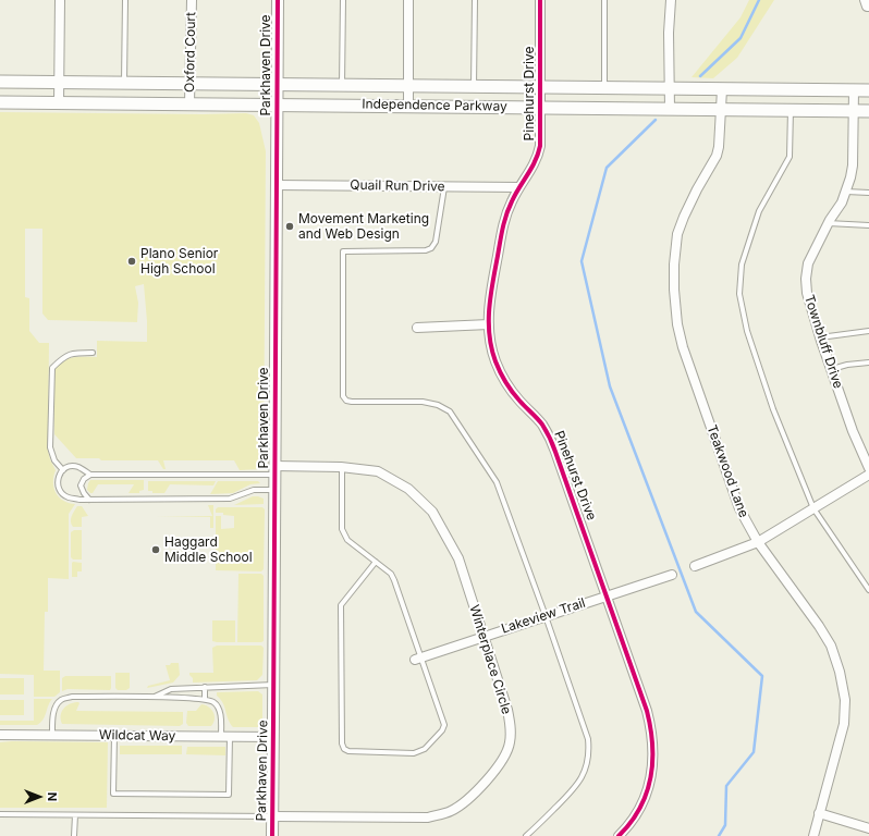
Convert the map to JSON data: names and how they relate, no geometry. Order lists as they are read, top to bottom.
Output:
{
  "streets": {
    "main road": ["Independence Parkway"],
    "street": [
      "Oxford Court",
      "Parkhaven Drive",
      "Pinehurst Drive",
      "Quail Run Drive",
      "Townbluff Drive",
      "Teakwood Lane",
      "Lakeview Trail",
      "Winterplace Circle",
      "Wildcat Way"
    ]
  },
  "crossings": [
    ["Oxford Court", "Independence Parkway"],
    ["Parkhaven Drive", "Independence Parkway"],
    ["Parkhaven Drive", "Quail Run Drive"],
    ["Parkhaven Drive", "Winterplace Circle"],
    ["Parkhaven Drive", "Wildcat Way"],
    ["Pinehurst Drive", "Independence Parkway"],
    ["Pinehurst Drive", "Quail Run Drive"],
    ["Pinehurst Drive", "Lakeview Trail"],
    ["Independence Parkway", "Townbluff Drive"],
    ["Independence Parkway", "Teakwood Lane"],
    ["Lakeview Trail", "Winterplace Circle"]
  ],
  "places": ["Movement Marketing and Web Design", "Plano Senior High School", "Haggard Middle School"],
  "north": "right"
}
